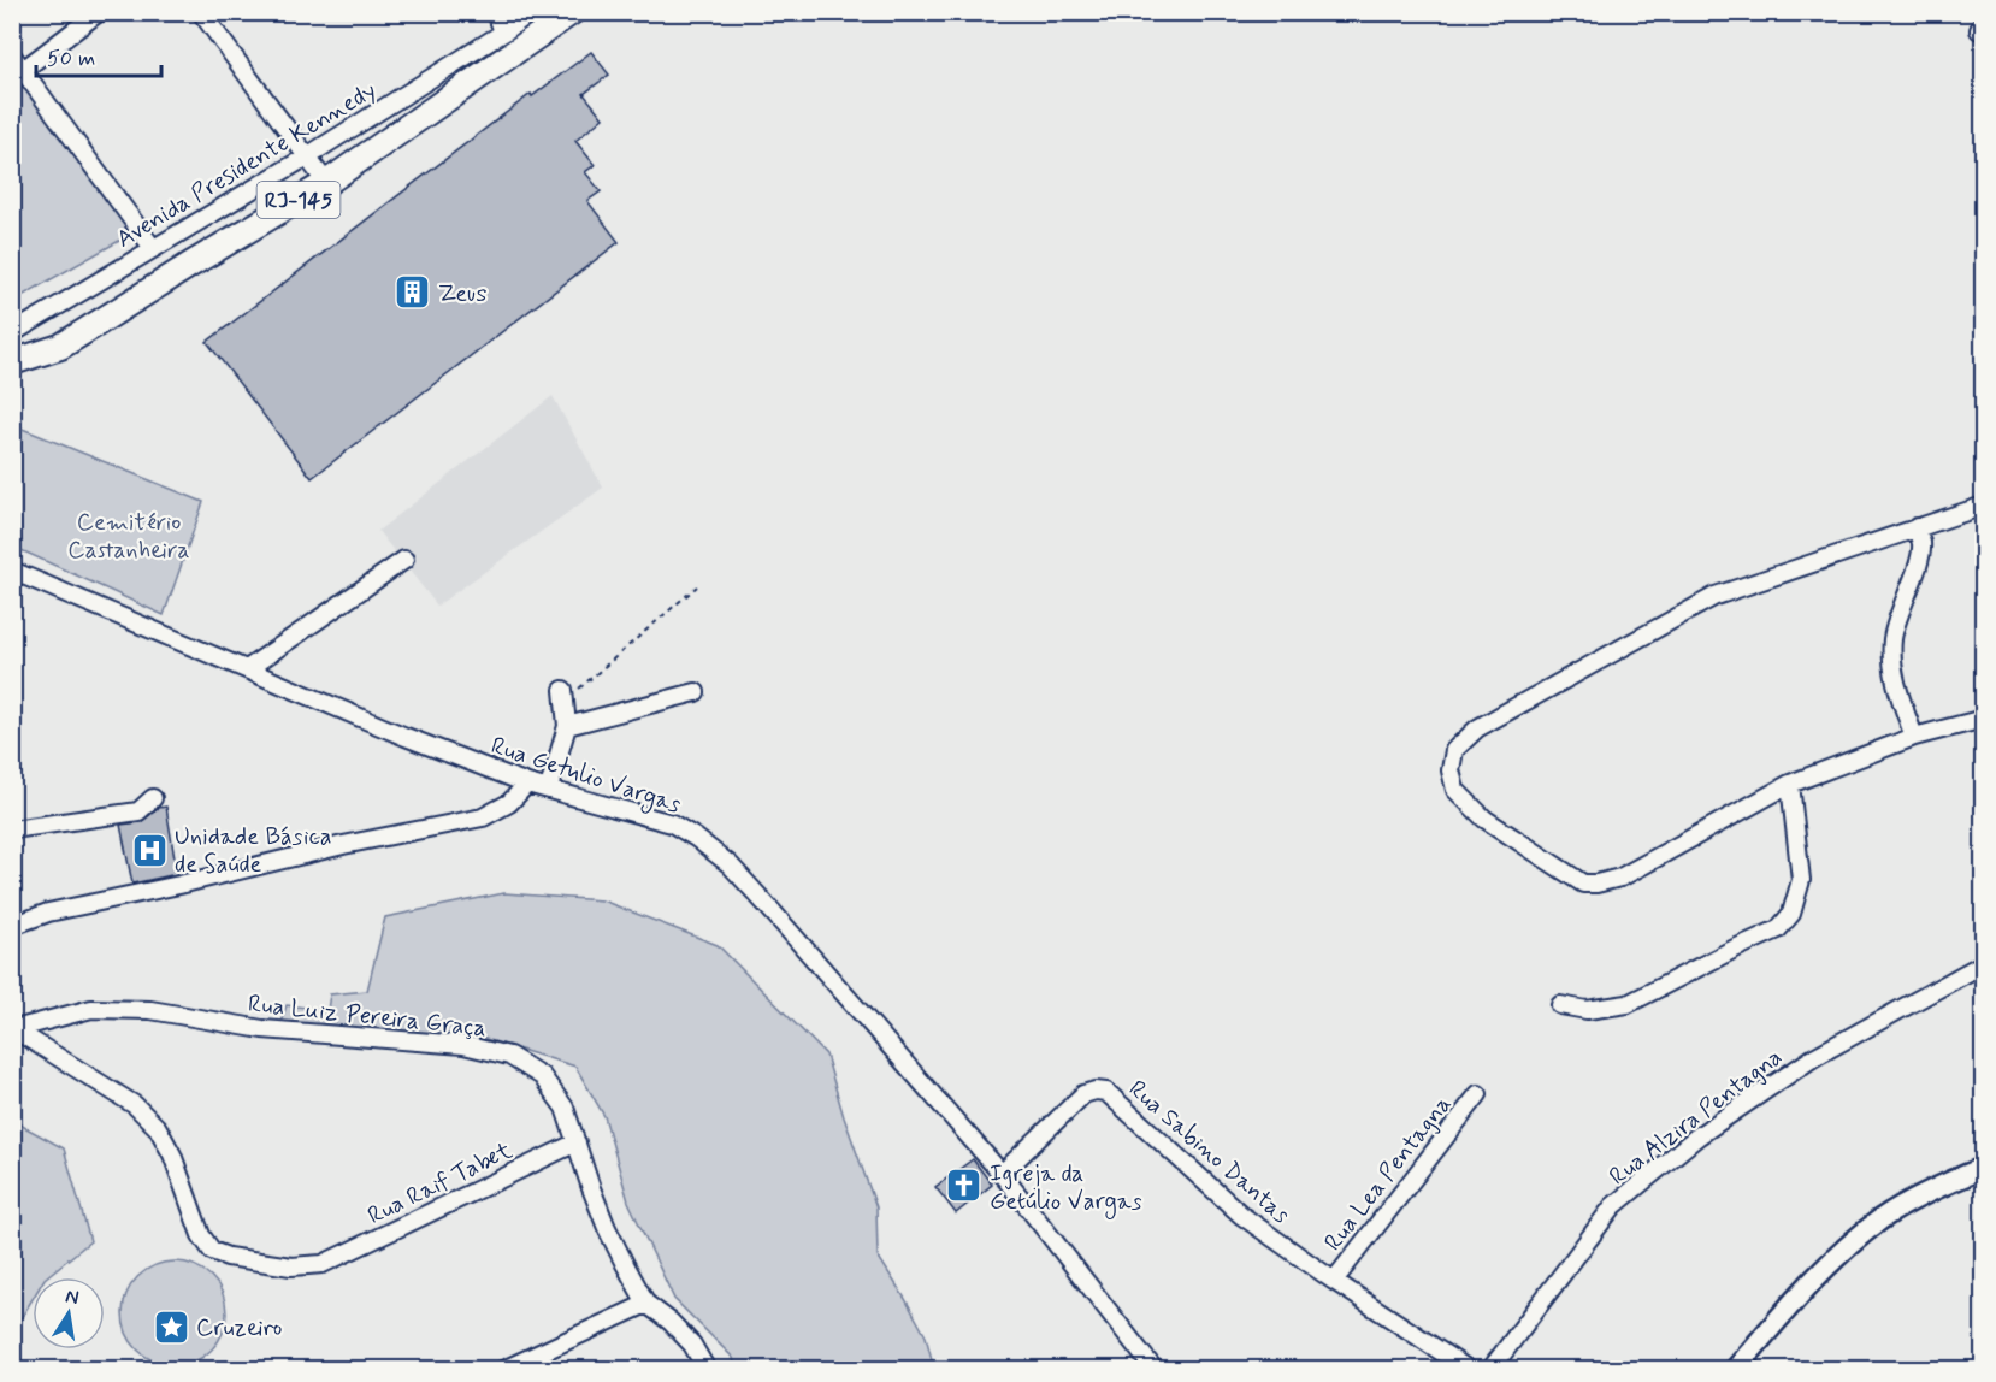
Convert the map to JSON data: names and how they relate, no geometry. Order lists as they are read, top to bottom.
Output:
{
  "streets": {
    "main road": ["RJ-145"],
    "street": [
      "Avenida Presidente Kennedy",
      "Rua Getulio Vargas",
      "Rua Luiz Pereira Graça",
      "Rua Alzira Pentagna",
      "Rua Sabino Dantas",
      "Rua Lea Pentagna",
      "Rua Raif Tabet"
    ]
  },
  "crossings": [
    ["Rua Getulio Vargas", "Rua Sabino Dantas"],
    ["Rua Luiz Pereira Graça", "Rua Raif Tabet"],
    ["Rua Sabino Dantas", "Rua Lea Pentagna"]
  ],
  "parks": ["Cemitério Castanheira"],
  "places": {
    "building": ["Zeus"],
    "hospital": ["Unidade Básica de Saúde"],
    "church": ["Igreja da Getúlio Vargas"],
    "place": ["Cruzeiro"]
  },
  "scale_bar": "50 m",
  "north": "top"
}
